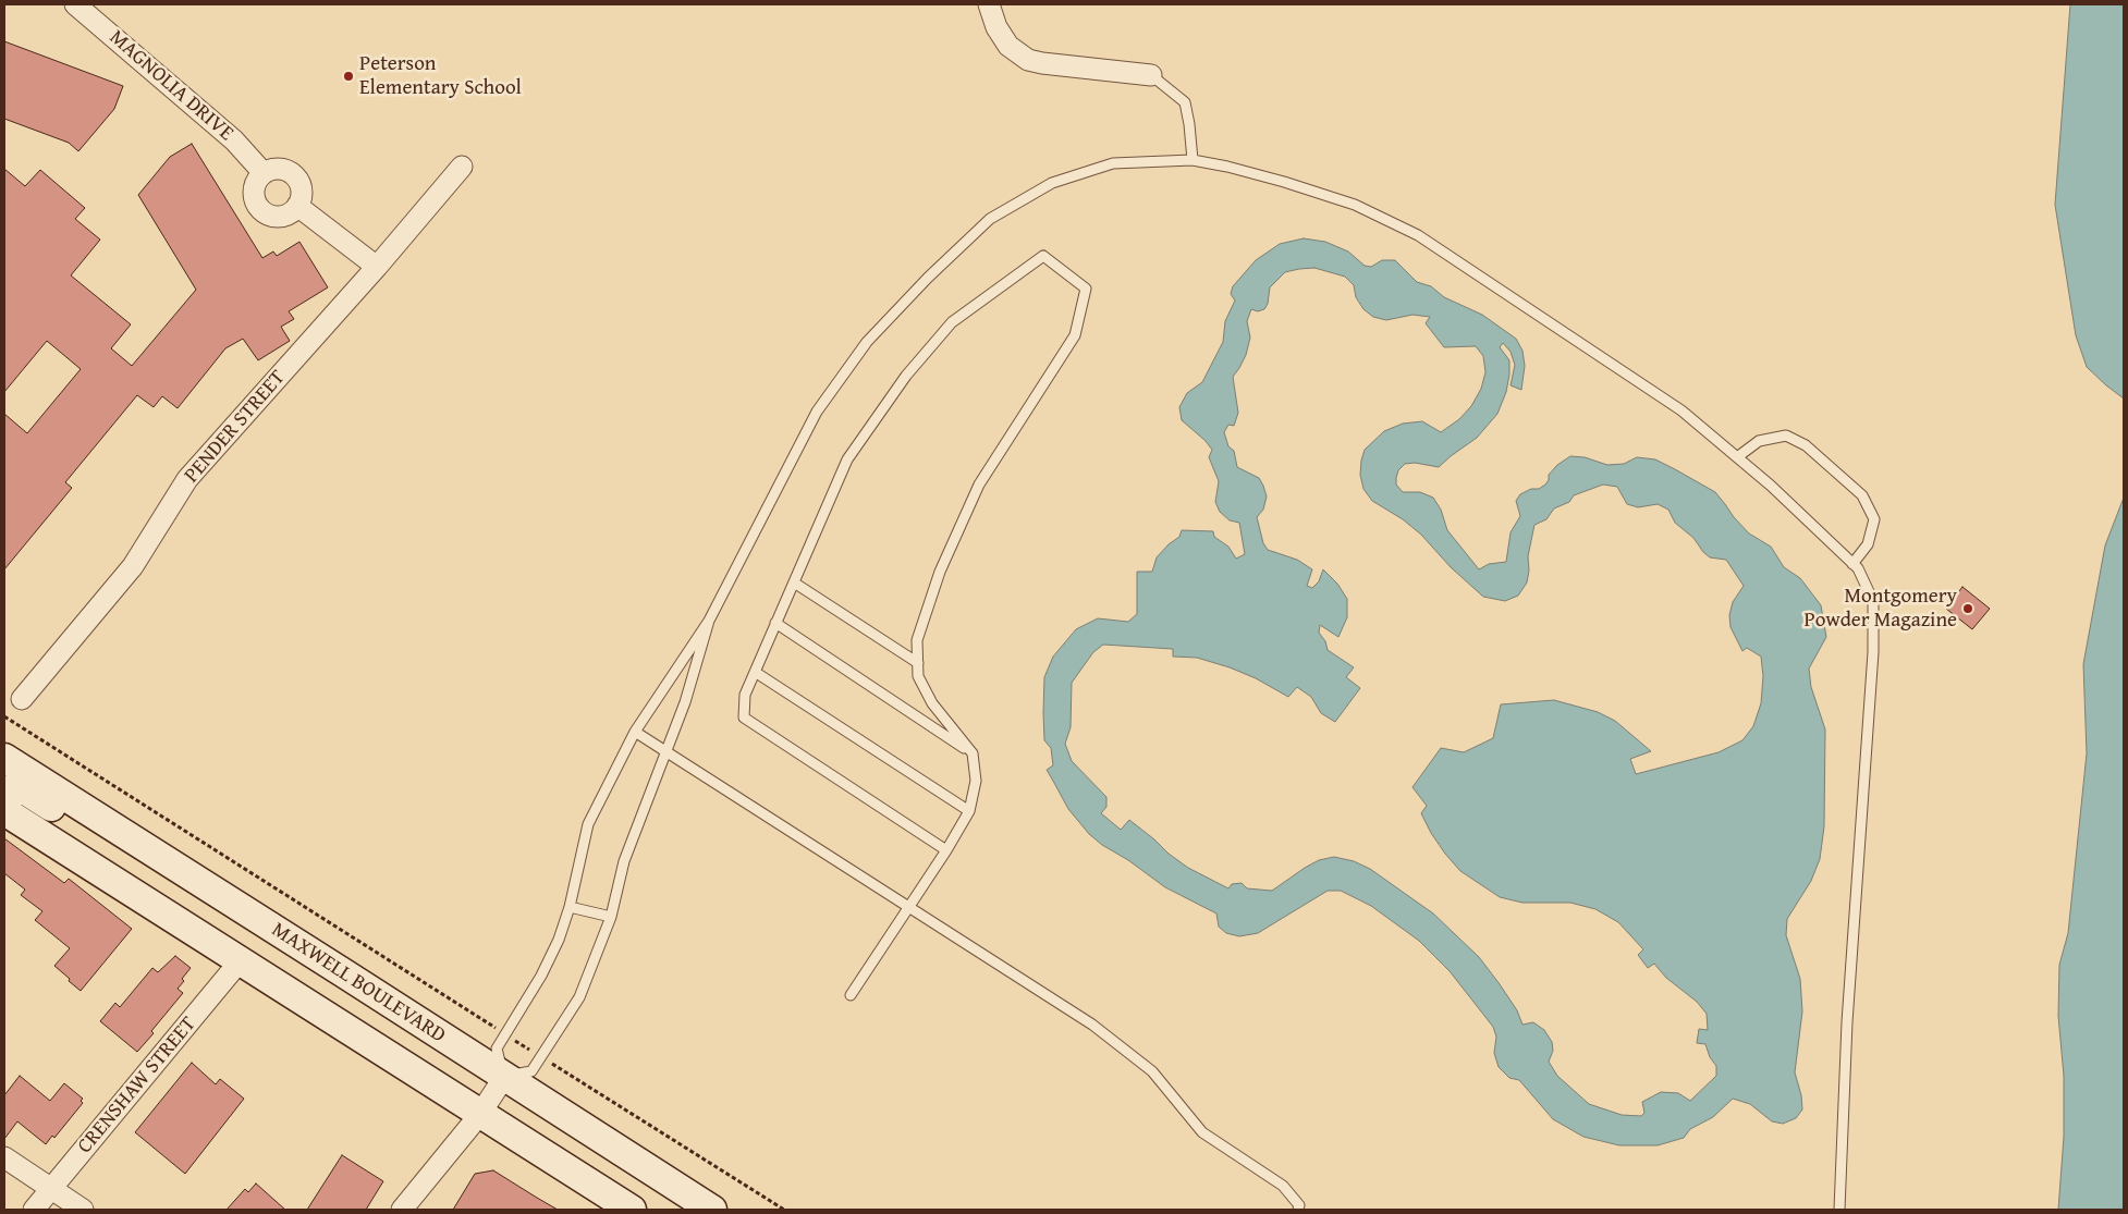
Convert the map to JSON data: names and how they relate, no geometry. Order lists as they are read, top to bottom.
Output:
{
  "streets": {
    "main road": ["MAXWELL BOULEVARD"],
    "street": ["MAGNOLIA DRIVE", "PENDER STREET", "CRENSHAW STREET"]
  },
  "places": ["Peterson Elementary School", "Montgomery Powder Magazine"]
}
